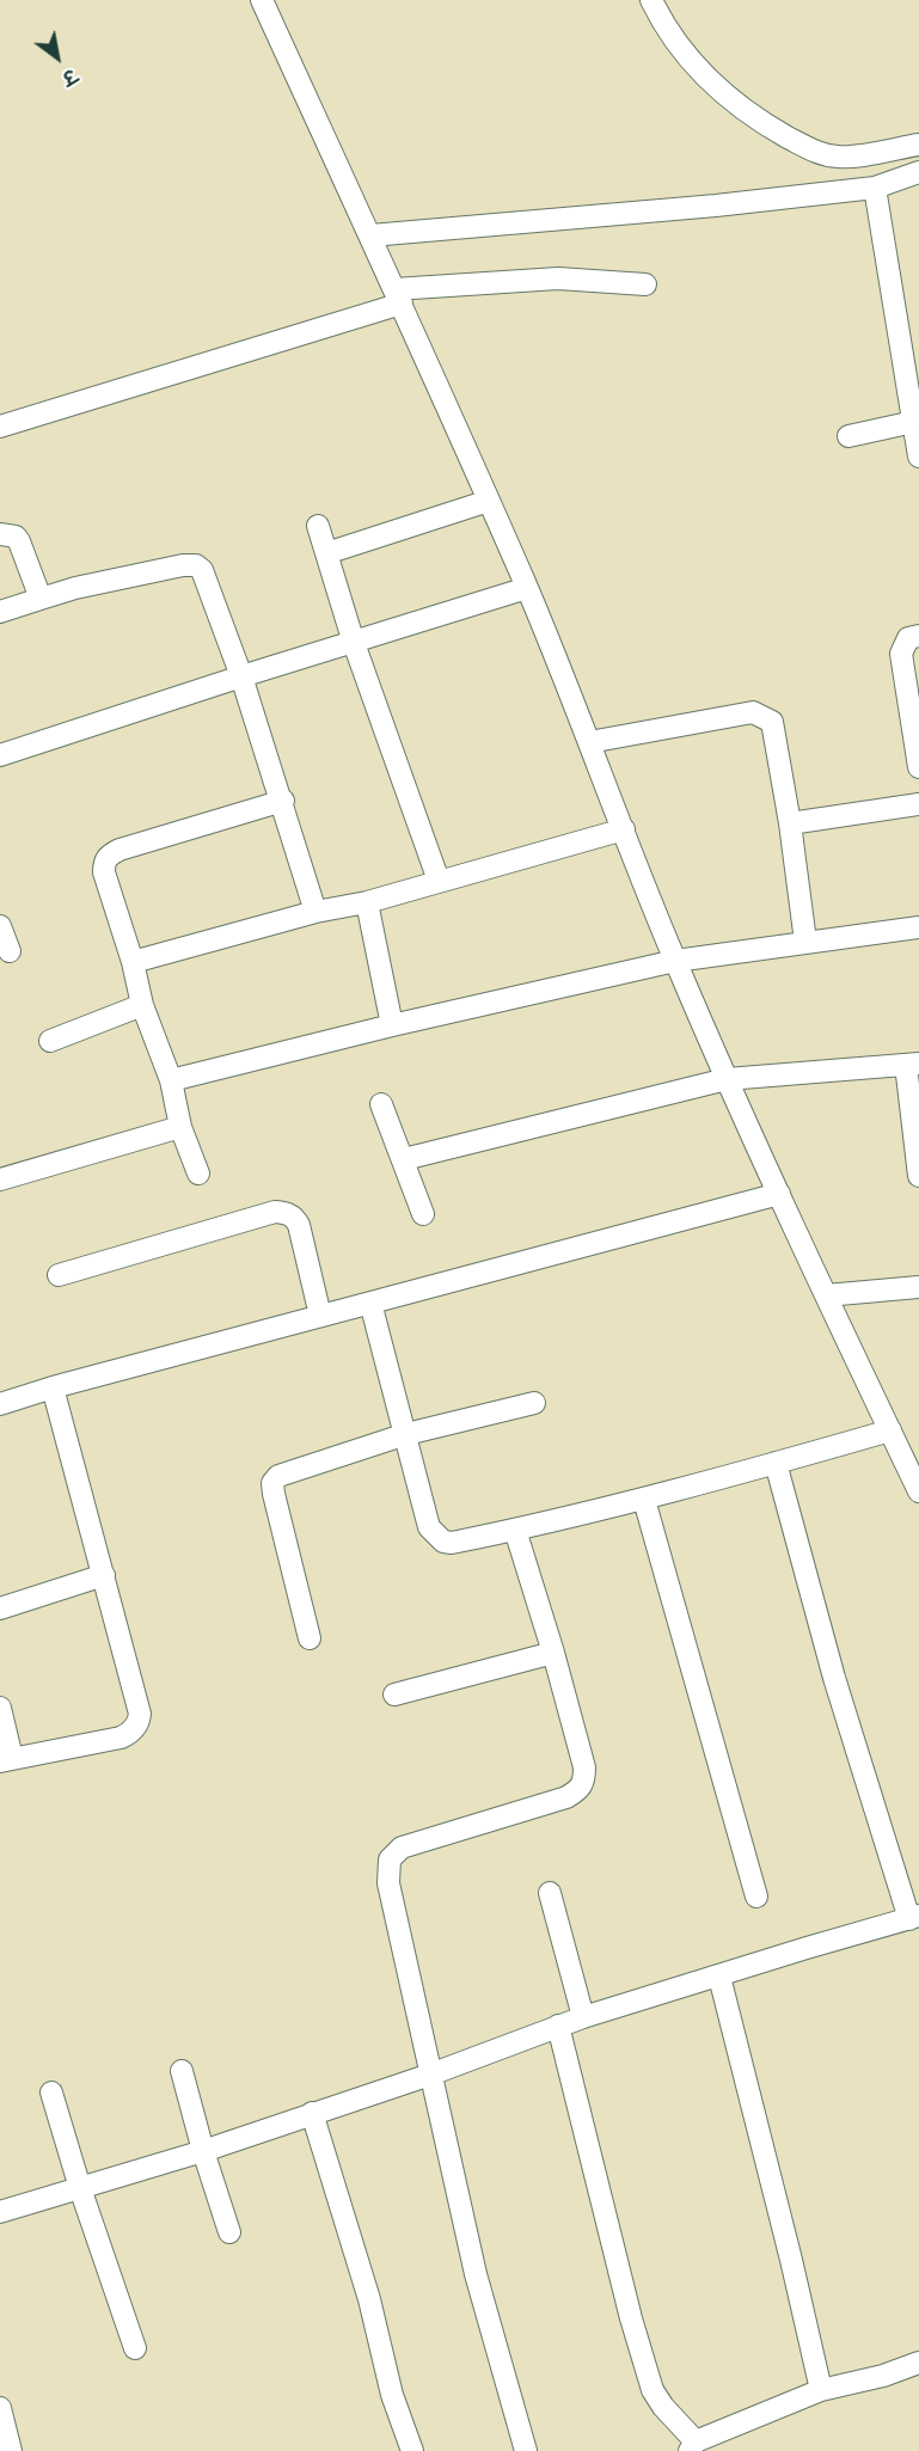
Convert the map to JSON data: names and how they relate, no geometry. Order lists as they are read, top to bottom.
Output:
{
  "north": "bottom right"
}
